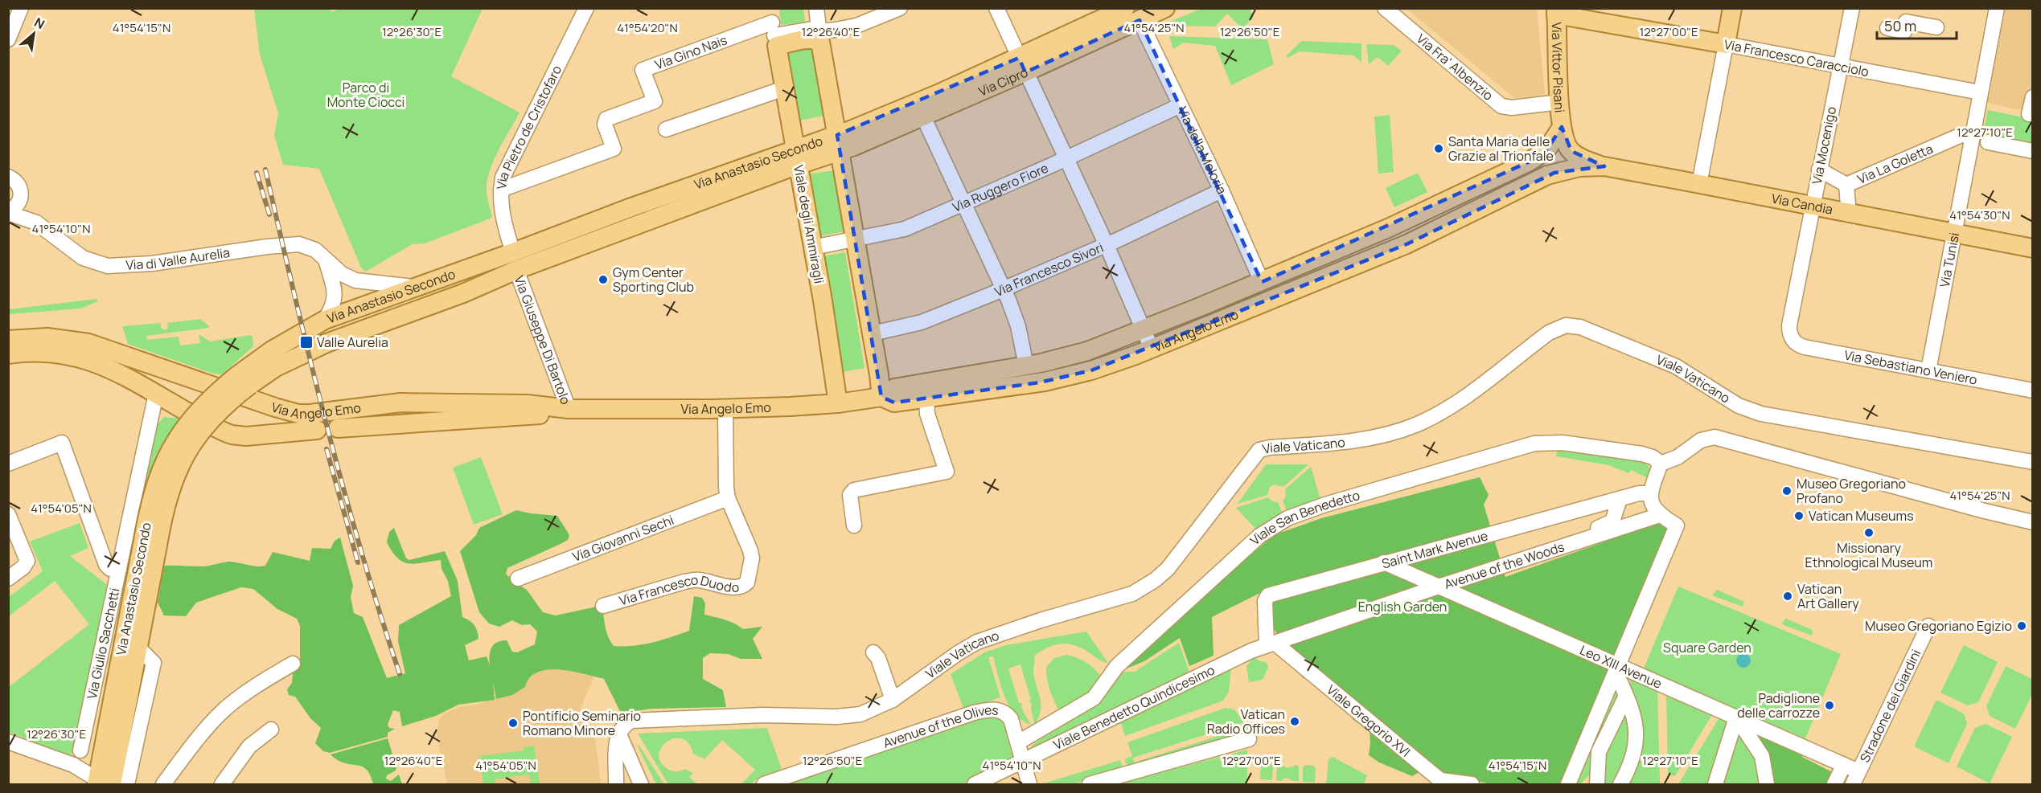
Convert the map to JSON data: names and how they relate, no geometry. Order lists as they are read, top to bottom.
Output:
{
  "streets": {
    "main road": [
      "Via Francesco Caracciolo",
      "Via Vittor Pisani",
      "Via Cipro",
      "Via Anastasio Secondo",
      "Via Candia",
      "Viale degli Ammiragli",
      "Via Angelo Emo"
    ],
    "street": [
      "Via Gino Nais",
      "Via Fra' Albenzio",
      "Via Pietro de Cristofaro",
      "Via Mocenigo",
      "Via della Meloria",
      "Via La Goletta",
      "Via Ruggero Fiore",
      "Via di Valle Aurelia",
      "Via Tunisi",
      "Via Francesco Sivori",
      "Via Giuseppe Di Bartolo",
      "Via Sebastiano Veniero",
      "Viale Vaticano",
      "Viale San Benedetto",
      "Via Giovanni Sechi",
      "Saint Mark Avenue",
      "Avenue of the Woods",
      "Via Francesco Duodo",
      "Via Giulio Sacchetti",
      "Leo XIII Avenue",
      "Stradone dei Giardini",
      "Viale Benedetto Quindicesimo",
      "Viale Gregorio XVI",
      "Avenue of the Olives"
    ]
  },
  "crossings": [
    ["Via Gino Nais", "Via Pietro de Cristofaro"],
    ["Via Gino Nais", "Viale degli Ammiragli"],
    ["Via Francesco Caracciolo", "Via Vittor Pisani"],
    ["Via Francesco Caracciolo", "Via Mocenigo"],
    ["Via Francesco Caracciolo", "Via Tunisi"],
    ["Via Fra' Albenzio", "Via Vittor Pisani"],
    ["Via Vittor Pisani", "Via Candia"],
    ["Via Vittor Pisani", "Via Angelo Emo"],
    ["Via Cipro", "Via della Meloria"],
    ["Via Cipro", "Via Anastasio Secondo"],
    ["Via Pietro de Cristofaro", "Via Anastasio Secondo"],
    ["Via Pietro de Cristofaro", "Via Giuseppe Di Bartolo"],
    ["Via Mocenigo", "Via La Goletta"],
    ["Via Mocenigo", "Via Candia"],
    ["Via Mocenigo", "Via Sebastiano Veniero"],
    ["Via della Meloria", "Via Ruggero Fiore"],
    ["Via della Meloria", "Via Francesco Sivori"],
    ["Via della Meloria", "Via Angelo Emo"],
    ["Via Anastasio Secondo", "Viale degli Ammiragli"],
    ["Via Anastasio Secondo", "Via di Valle Aurelia"],
    ["Via Anastasio Secondo", "Via Giuseppe Di Bartolo"],
    ["Via La Goletta", "Via Candia"],
    ["Via La Goletta", "Via Tunisi"],
    ["Via Ruggero Fiore", "Viale degli Ammiragli"],
    ["Via Candia", "Via Tunisi"],
    ["Via Candia", "Via Angelo Emo"],
    ["Viale degli Ammiragli", "Via Angelo Emo"],
    ["Via Tunisi", "Via Sebastiano Veniero"],
    ["Via Angelo Emo", "Via Giuseppe Di Bartolo"],
    ["Via Angelo Emo", "Via Francesco Duodo"],
    ["Via Angelo Emo", "Via Giulio Sacchetti"],
    ["Viale San Benedetto", "Avenue of the Olives"],
    ["Via Giovanni Sechi", "Via Francesco Duodo"],
    ["Saint Mark Avenue", "Avenue of the Woods"],
    ["Saint Mark Avenue", "Leo XIII Avenue"],
    ["Saint Mark Avenue", "Viale Gregorio XVI"],
    ["Avenue of the Woods", "Leo XIII Avenue"],
    ["Avenue of the Woods", "Viale Benedetto Quindicesimo"],
    ["Avenue of the Woods", "Viale Gregorio XVI"],
    ["Leo XIII Avenue", "Stradone dei Giardini"]
  ],
  "parks": ["Parco di Monte Ciocci", "English Garden", "Square Garden"],
  "places": {
    "other": [
      "Santa Maria delle Grazie al Trionfale",
      "Gym Center Sporting Club",
      "Museo Gregoriano Profano",
      "Vatican Museums",
      "Missionary Ethnological Museum",
      "Vatican Art Gallery",
      "Museo Gregoriano Egizio",
      "Padiglione delle carrozze",
      "Vatican Radio Offices",
      "Pontificio Seminario Romano Minore"
    ],
    "transit": ["Valle Aurelia"]
  },
  "scale_bar": "50 m",
  "north": "top right",
  "coordinates": [
    "41°54'15\"N",
    "41°54'25\"N",
    "41°54'20\"N",
    "12°26'30\"E",
    "12°26'40\"E",
    "12°26'50\"E",
    "12°27'00\"E",
    "12°27'10\"E",
    "41°54'30\"N",
    "41°54'10\"N",
    "41°54'05\"N"
  ]
}
